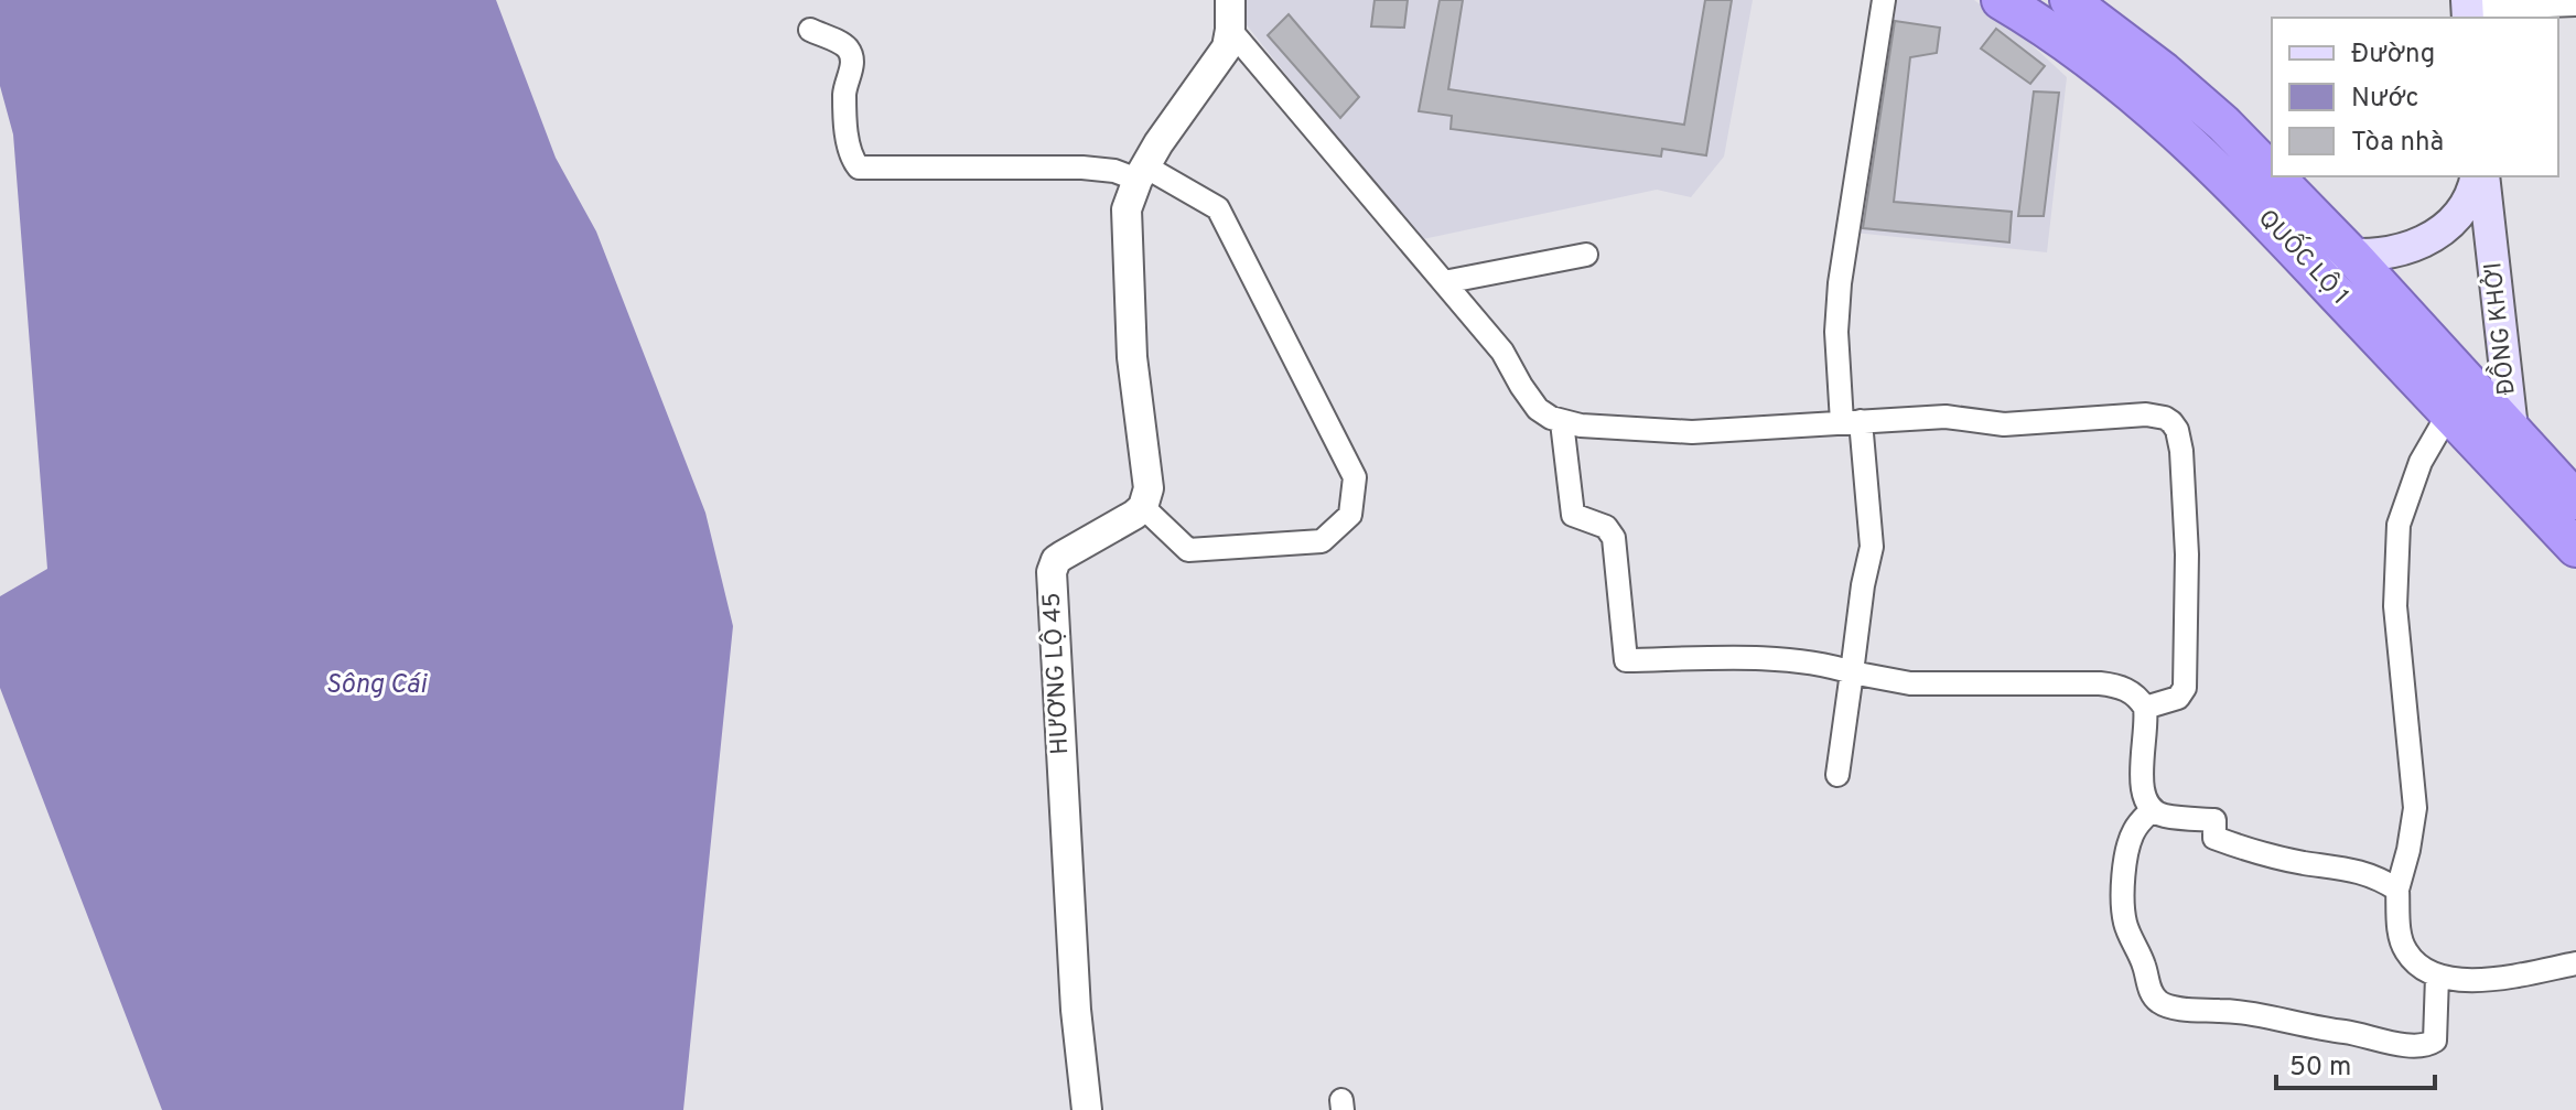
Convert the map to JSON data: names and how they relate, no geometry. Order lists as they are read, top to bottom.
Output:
{
  "streets": {
    "highway": ["QUỐC LỘ 1"],
    "main road": ["ĐỒNG KHỞI"],
    "street": ["HƯƠNG LỘ 45"]
  },
  "crossings": [
    ["QUỐC LỘ 1", "ĐỒNG KHỞI"]
  ],
  "water": ["Sông Cái"],
  "legend": ["Đường", "Nước", "Tòa nhà"],
  "scale_bar": "50 m"
}
